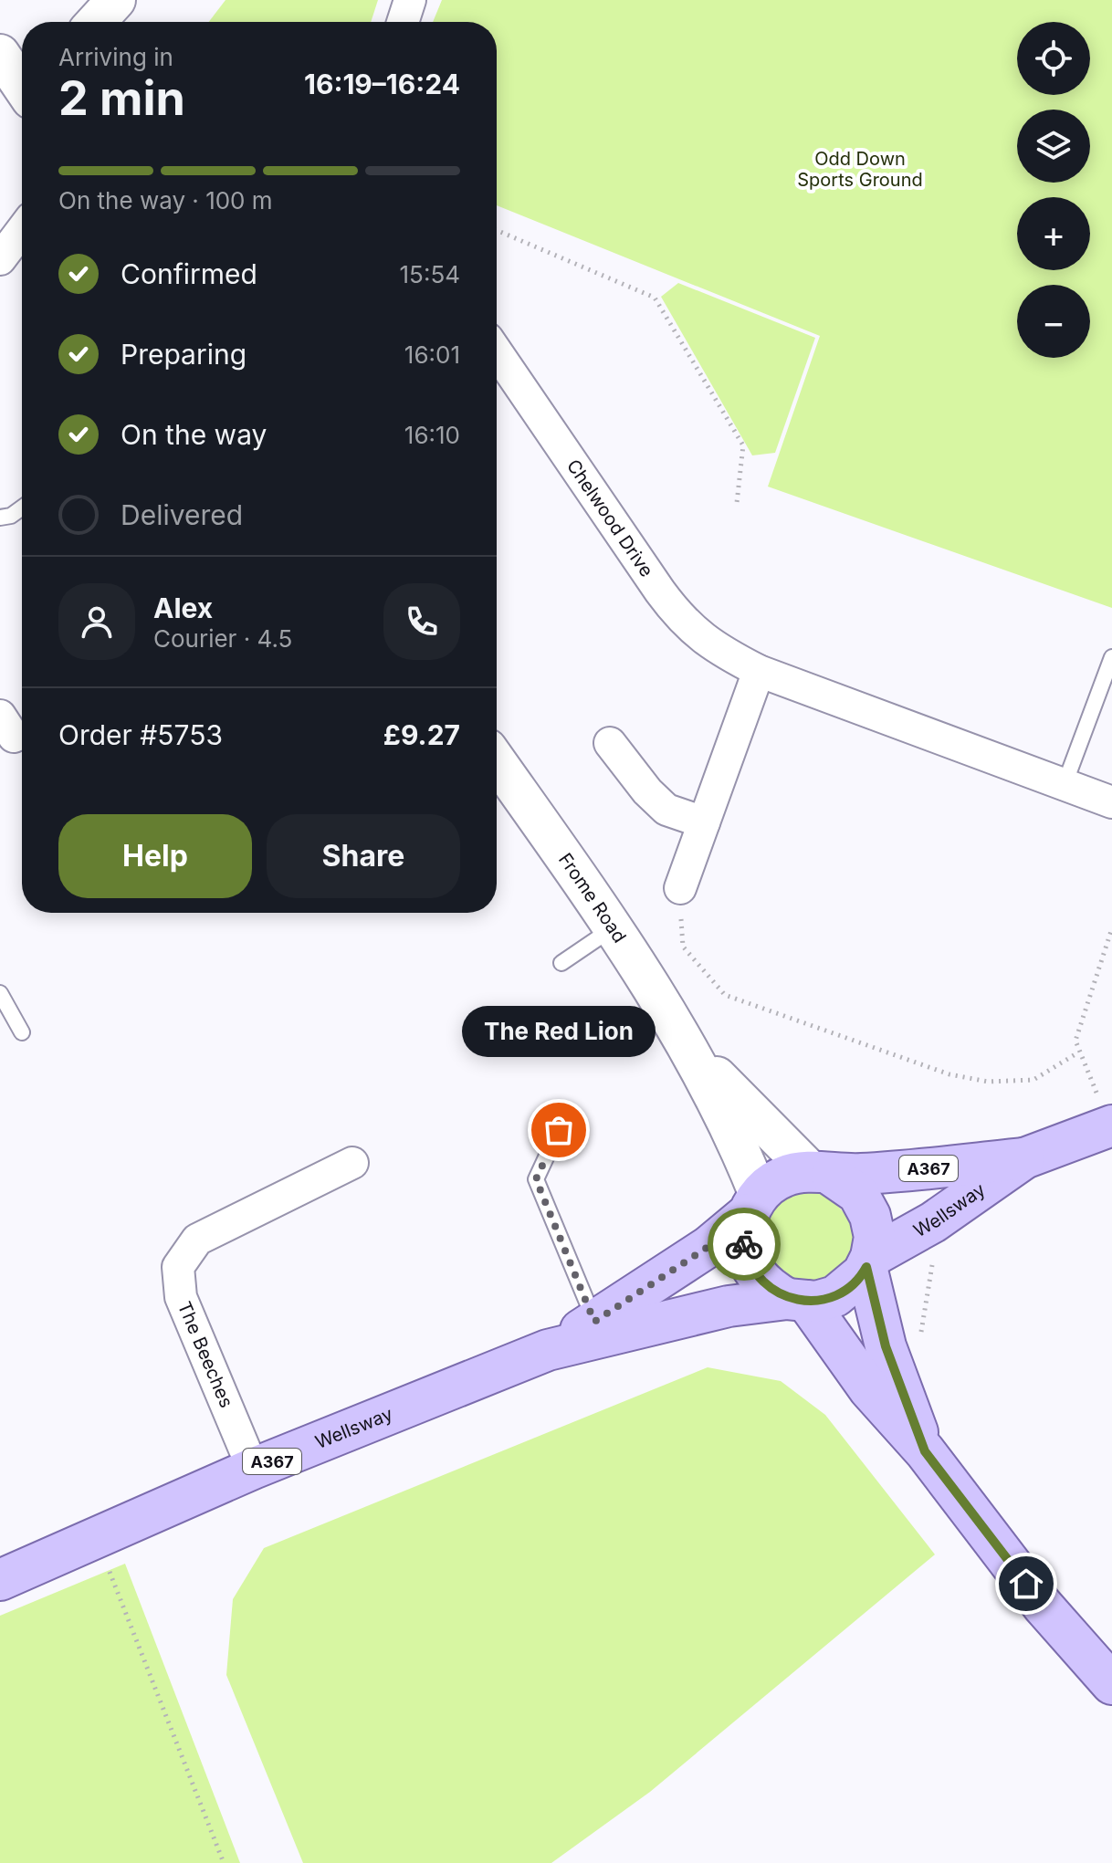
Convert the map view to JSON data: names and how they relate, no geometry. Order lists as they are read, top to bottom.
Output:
{
  "streets": {
    "main road": ["A367", "Wellsway"],
    "street": ["Chelwood Drive", "Frome Road", "The Beeches"]
  },
  "crossings": [
    ["Frome Road", "Wellsway"],
    ["Wellsway", "The Beeches"]
  ],
  "parks": ["Odd Down Sports Ground"],
  "places": ["The Red Lion"],
  "page": {
    "map_buttons": ["+", "−"],
    "heading": ["2 min", "Arriving in", "16:19–16:24"],
    "panel": [
      "Alex",
      "Courier · 4.5",
      "Order #5753",
      "£9.27"
    ],
    "bar": "On the way · 100 m",
    "list": [
      ["Confirmed", "15:54"],
      ["Preparing", "16:01"],
      ["On the way", "16:10"],
      "Delivered"
    ],
    "buttons": ["Help", "Share"],
    "bubble": "The Red Lion"
  }
}
